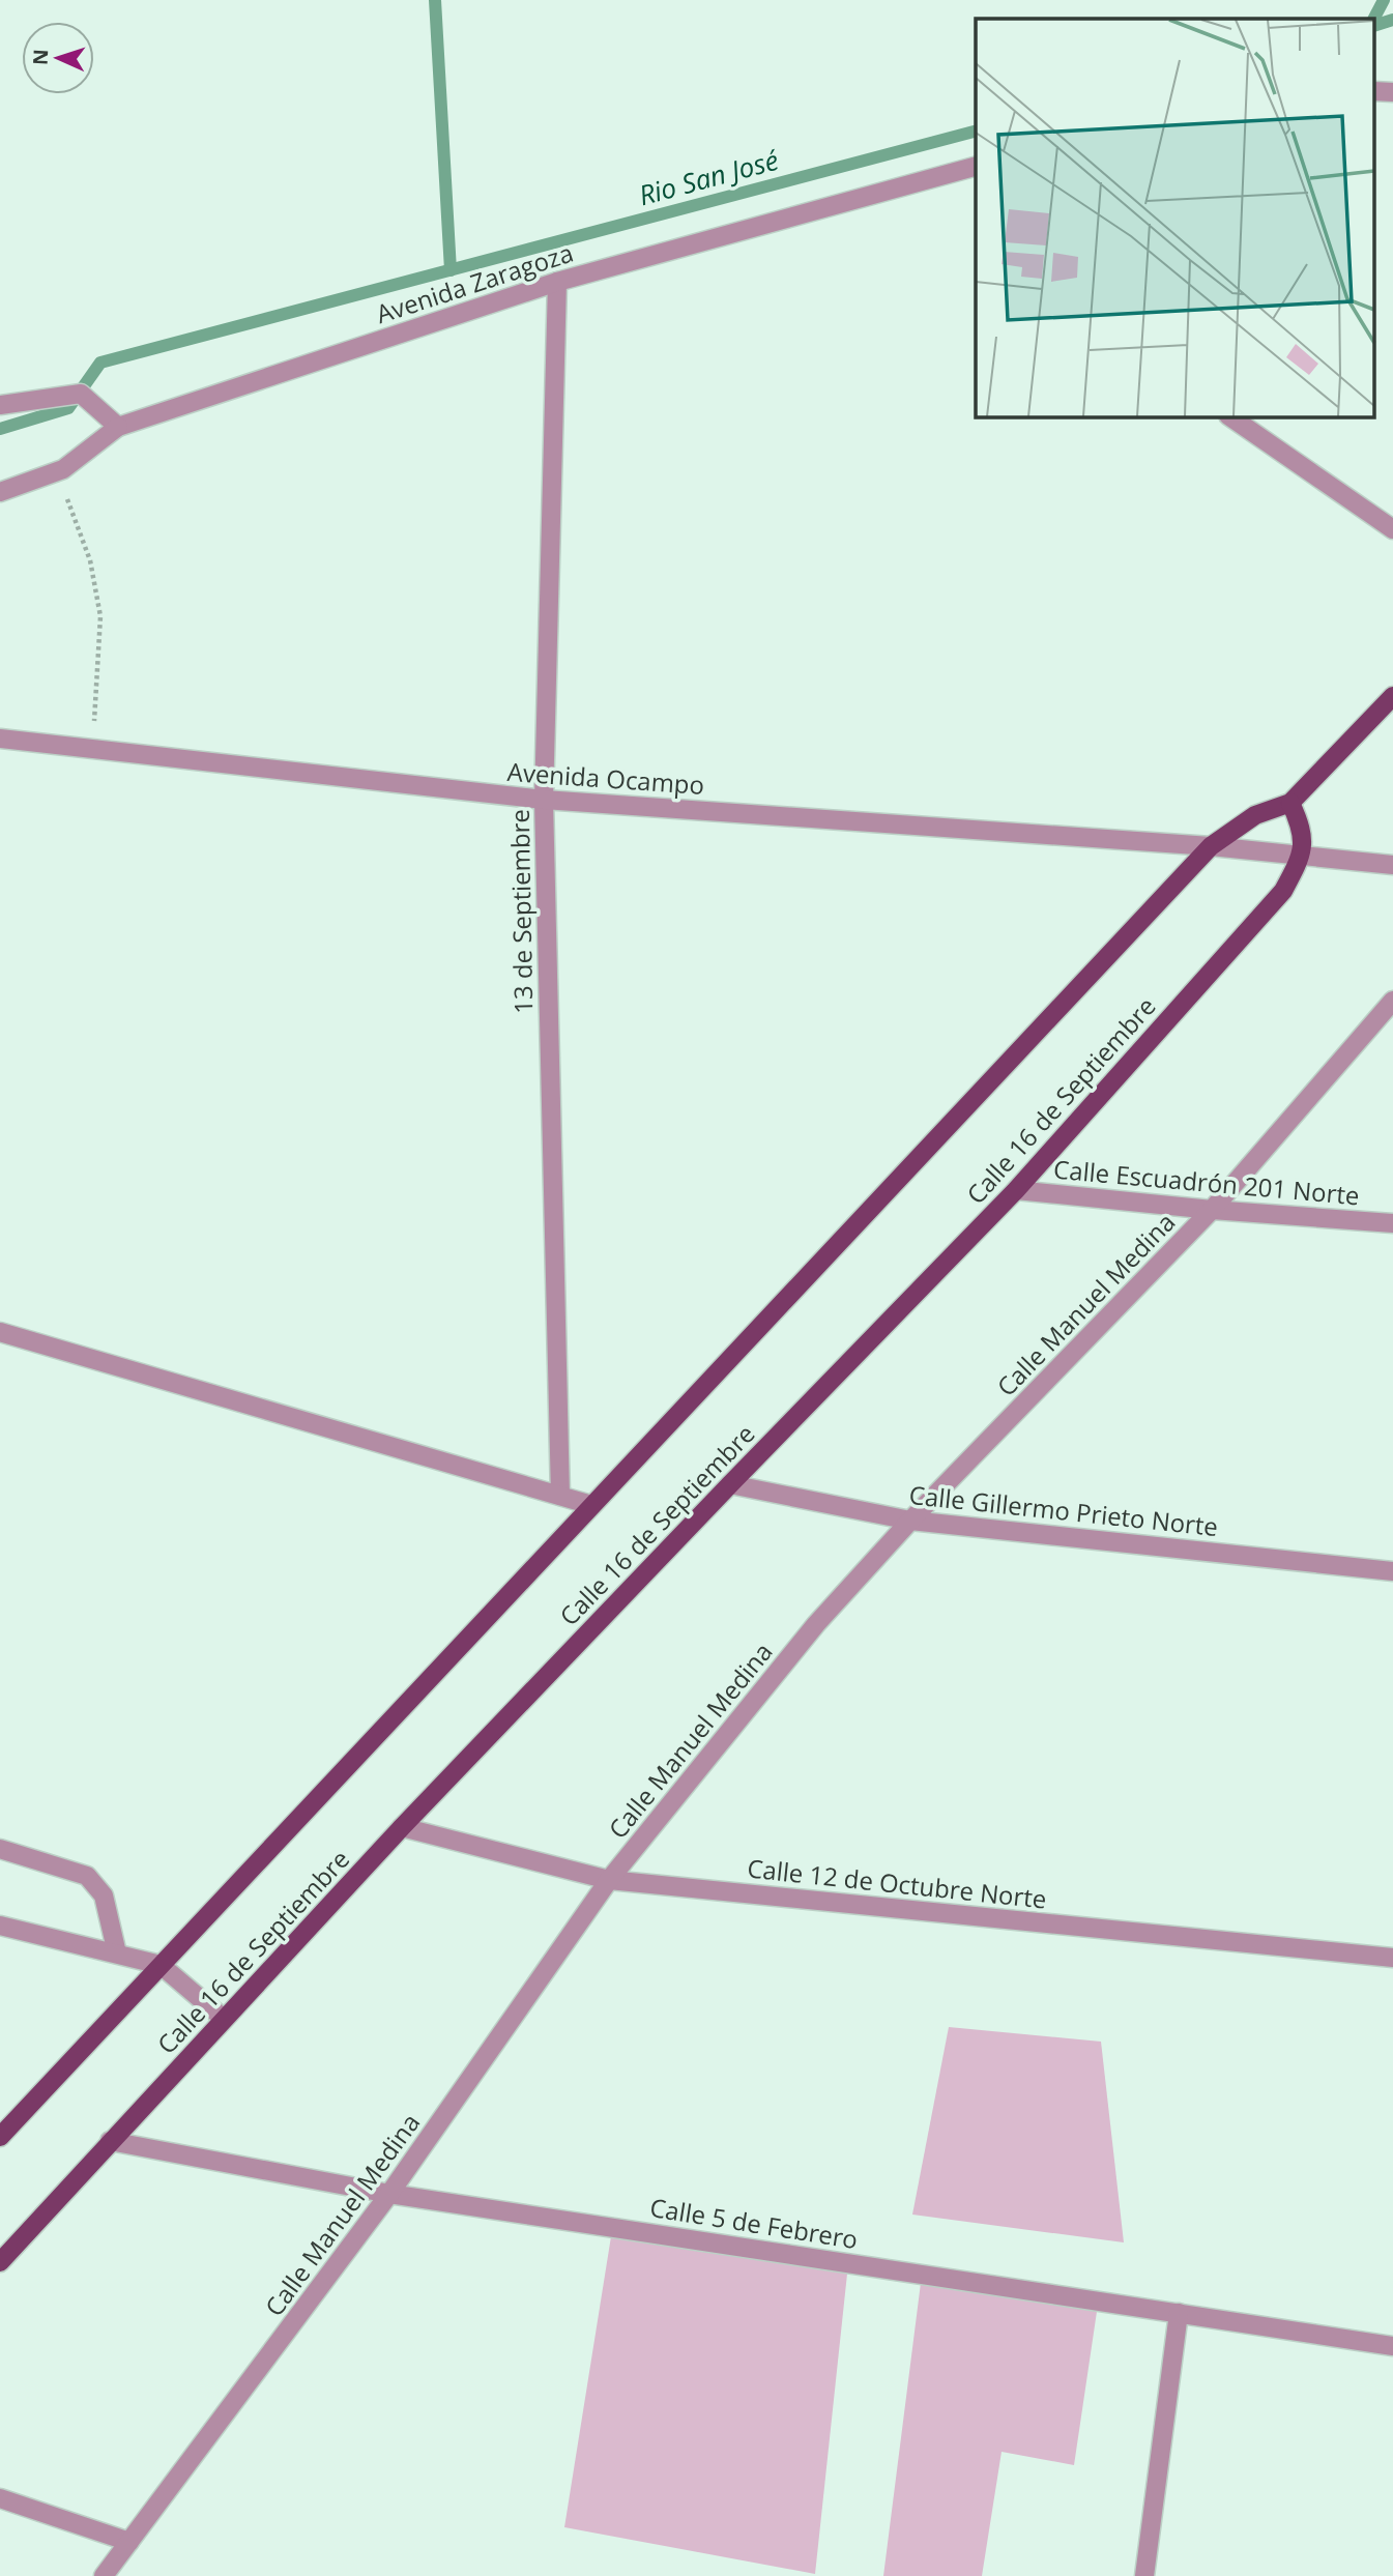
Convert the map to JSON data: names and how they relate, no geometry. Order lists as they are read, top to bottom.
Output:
{
  "streets": {
    "main road": ["Calle 16 de Septiembre"],
    "street": [
      "Avenida Zaragoza",
      "Avenida Ocampo",
      "13 de Septiembre",
      "Calle Escuadrón 201 Norte",
      "Calle Manuel Medina",
      "Calle Gillermo Prieto Norte",
      "Calle 12 de Octubre Norte",
      "Calle 5 de Febrero"
    ]
  },
  "crossings": [
    ["Avenida Zaragoza", "13 de Septiembre"],
    ["Avenida Ocampo", "13 de Septiembre"],
    ["Avenida Ocampo", "Calle 16 de Septiembre"],
    ["Calle 16 de Septiembre", "Calle Escuadrón 201 Norte"],
    ["Calle 16 de Septiembre", "Calle Gillermo Prieto Norte"],
    ["Calle 16 de Septiembre", "Calle 12 de Octubre Norte"],
    ["Calle 16 de Septiembre", "Calle 5 de Febrero"],
    ["Calle Escuadrón 201 Norte", "Calle Manuel Medina"],
    ["Calle Manuel Medina", "Calle Gillermo Prieto Norte"],
    ["Calle Manuel Medina", "Calle 12 de Octubre Norte"],
    ["Calle Manuel Medina", "Calle 5 de Febrero"]
  ],
  "water": ["Rio San José"],
  "north": "left"
}
